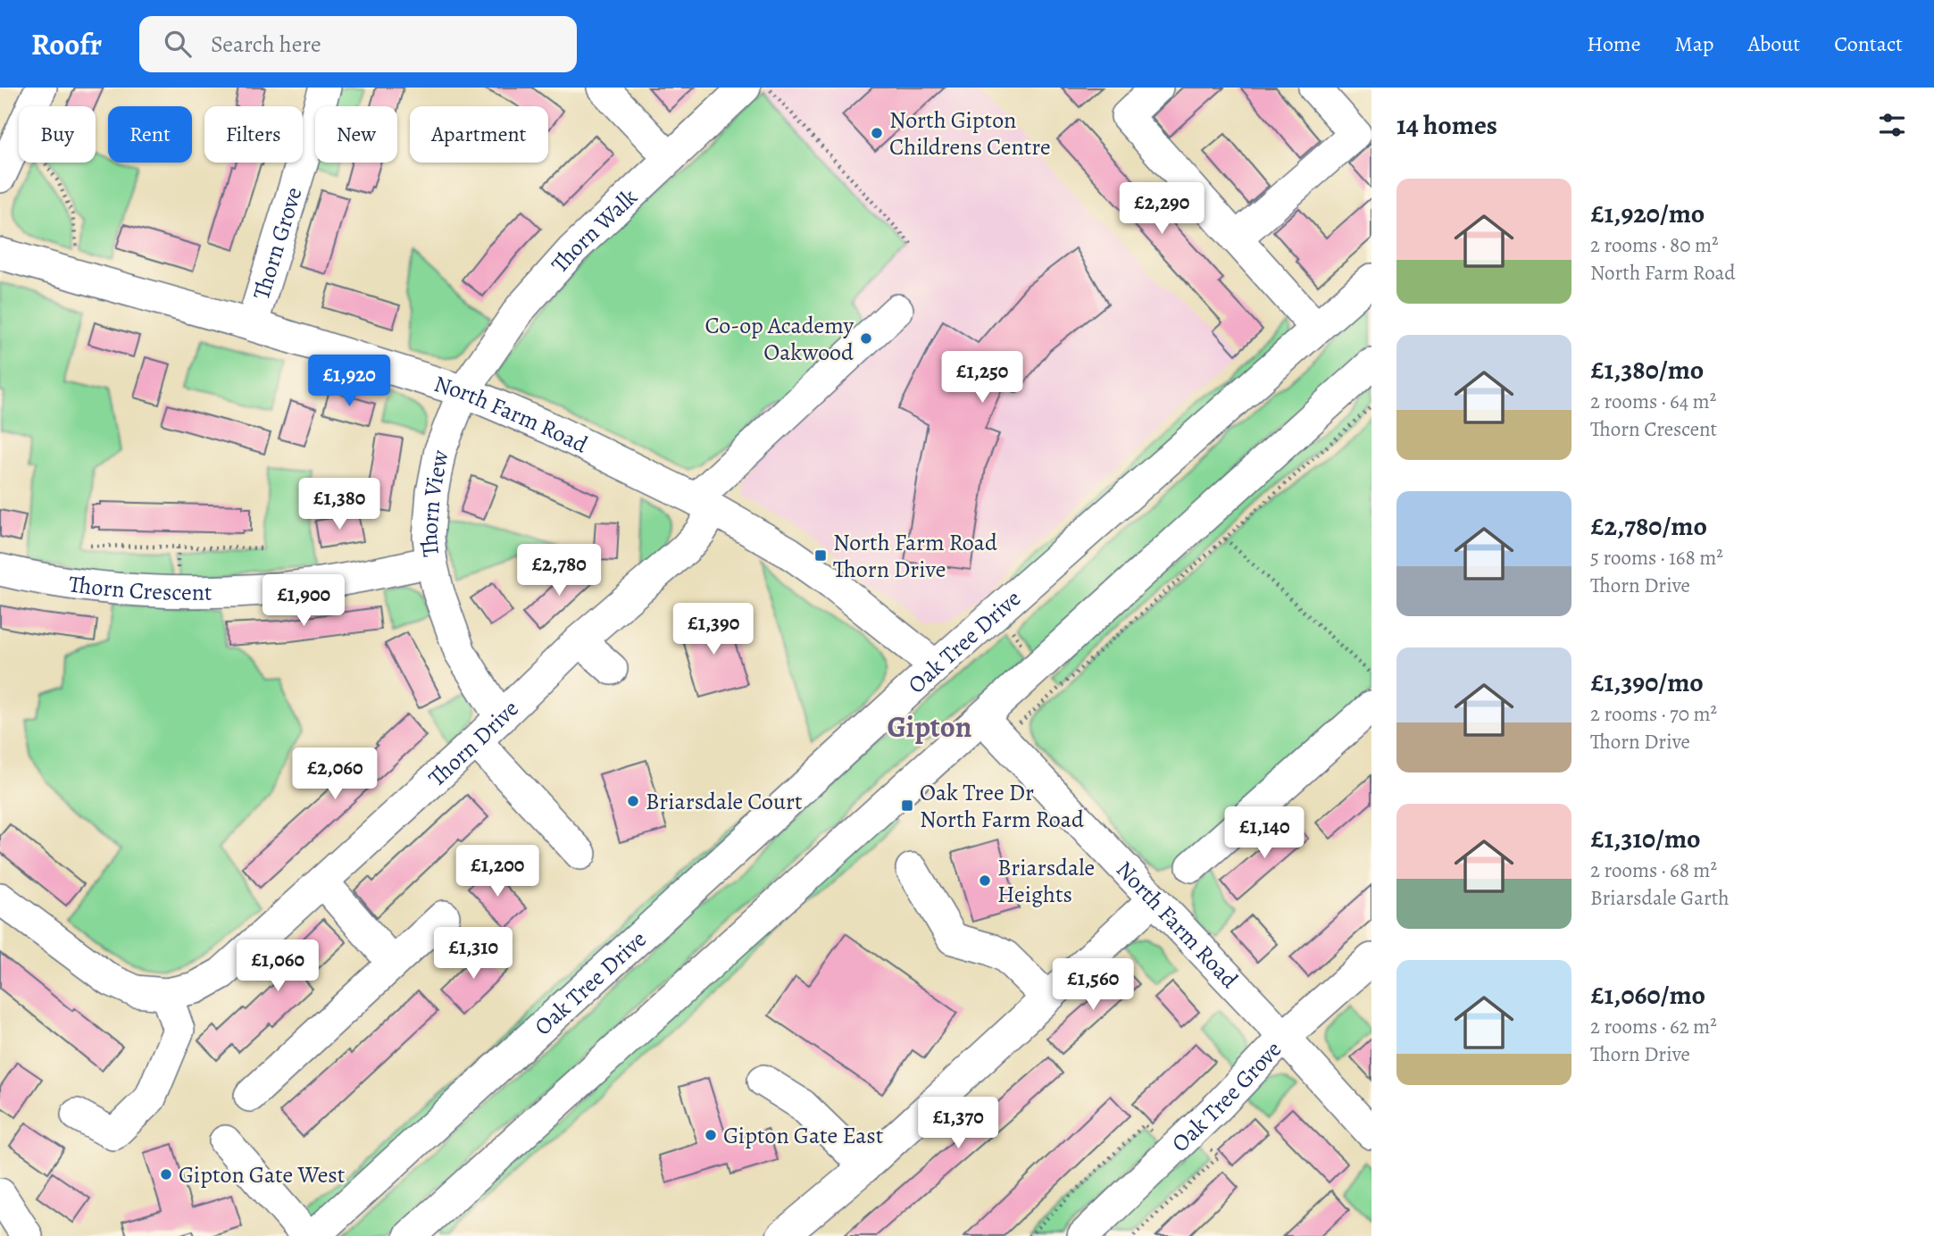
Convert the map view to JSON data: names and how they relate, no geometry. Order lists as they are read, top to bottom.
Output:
{
  "streets": {
    "street": [
      "Thorn Walk",
      "Thorn Grove",
      "North Farm Road",
      "Thorn View",
      "Thorn Crescent",
      "Oak Tree Drive",
      "Thorn Drive",
      "Oak Tree Grove"
    ]
  },
  "crossings": [
    ["Thorn Walk", "North Farm Road"],
    ["Thorn Walk", "Thorn View"],
    ["Thorn Grove", "North Farm Road"],
    ["North Farm Road", "Thorn View"],
    ["North Farm Road", "Oak Tree Drive"],
    ["North Farm Road", "Thorn Drive"],
    ["North Farm Road", "Oak Tree Grove"],
    ["Thorn View", "Thorn Crescent"],
    ["Thorn View", "Thorn Drive"]
  ],
  "districts": ["Gipton"],
  "places": {
    "other": [
      "North Gipton Childrens Centre",
      "Co-op Academy Oakwood",
      "Briarsdale Court",
      "Briarsdale Heights",
      "Gipton Gate East",
      "Gipton Gate West"
    ],
    "transit": ["North Farm Road Thorn Drive", "Oak Tree Dr North Farm Road"]
  },
  "page": {
    "header": "Roofr",
    "search": "Search here",
    "nav": [
      "Home",
      "Map",
      "About",
      "Contact"
    ],
    "heading": "14 homes",
    "chip": [
      "Buy",
      "Rent",
      "Filters",
      "New",
      "Apartment"
    ],
    "list": [
      {
        "name": "£1,920/mo",
        "note": "2 rooms · 80 m² · North Farm Road"
      },
      {
        "name": "£1,380/mo",
        "note": "2 rooms · 64 m² · Thorn Crescent"
      },
      {
        "name": "£2,780/mo",
        "note": "5 rooms · 168 m² · Thorn Drive"
      },
      {
        "name": "£1,390/mo",
        "note": "2 rooms · 70 m² · Thorn Drive"
      },
      {
        "name": "£1,310/mo",
        "note": "2 rooms · 68 m² · Briarsdale Garth"
      },
      {
        "name": "£1,060/mo",
        "note": "2 rooms · 62 m² · Thorn Drive"
      }
    ],
    "price": [
      "£2,290",
      "£1,250",
      "£1,920",
      "£1,380",
      "£2,780",
      "£1,900",
      "£1,390",
      "£2,060",
      "£1,140",
      "£1,200",
      "£1,310",
      "£1,060",
      "£1,560",
      "£1,370"
    ]
  }
}
